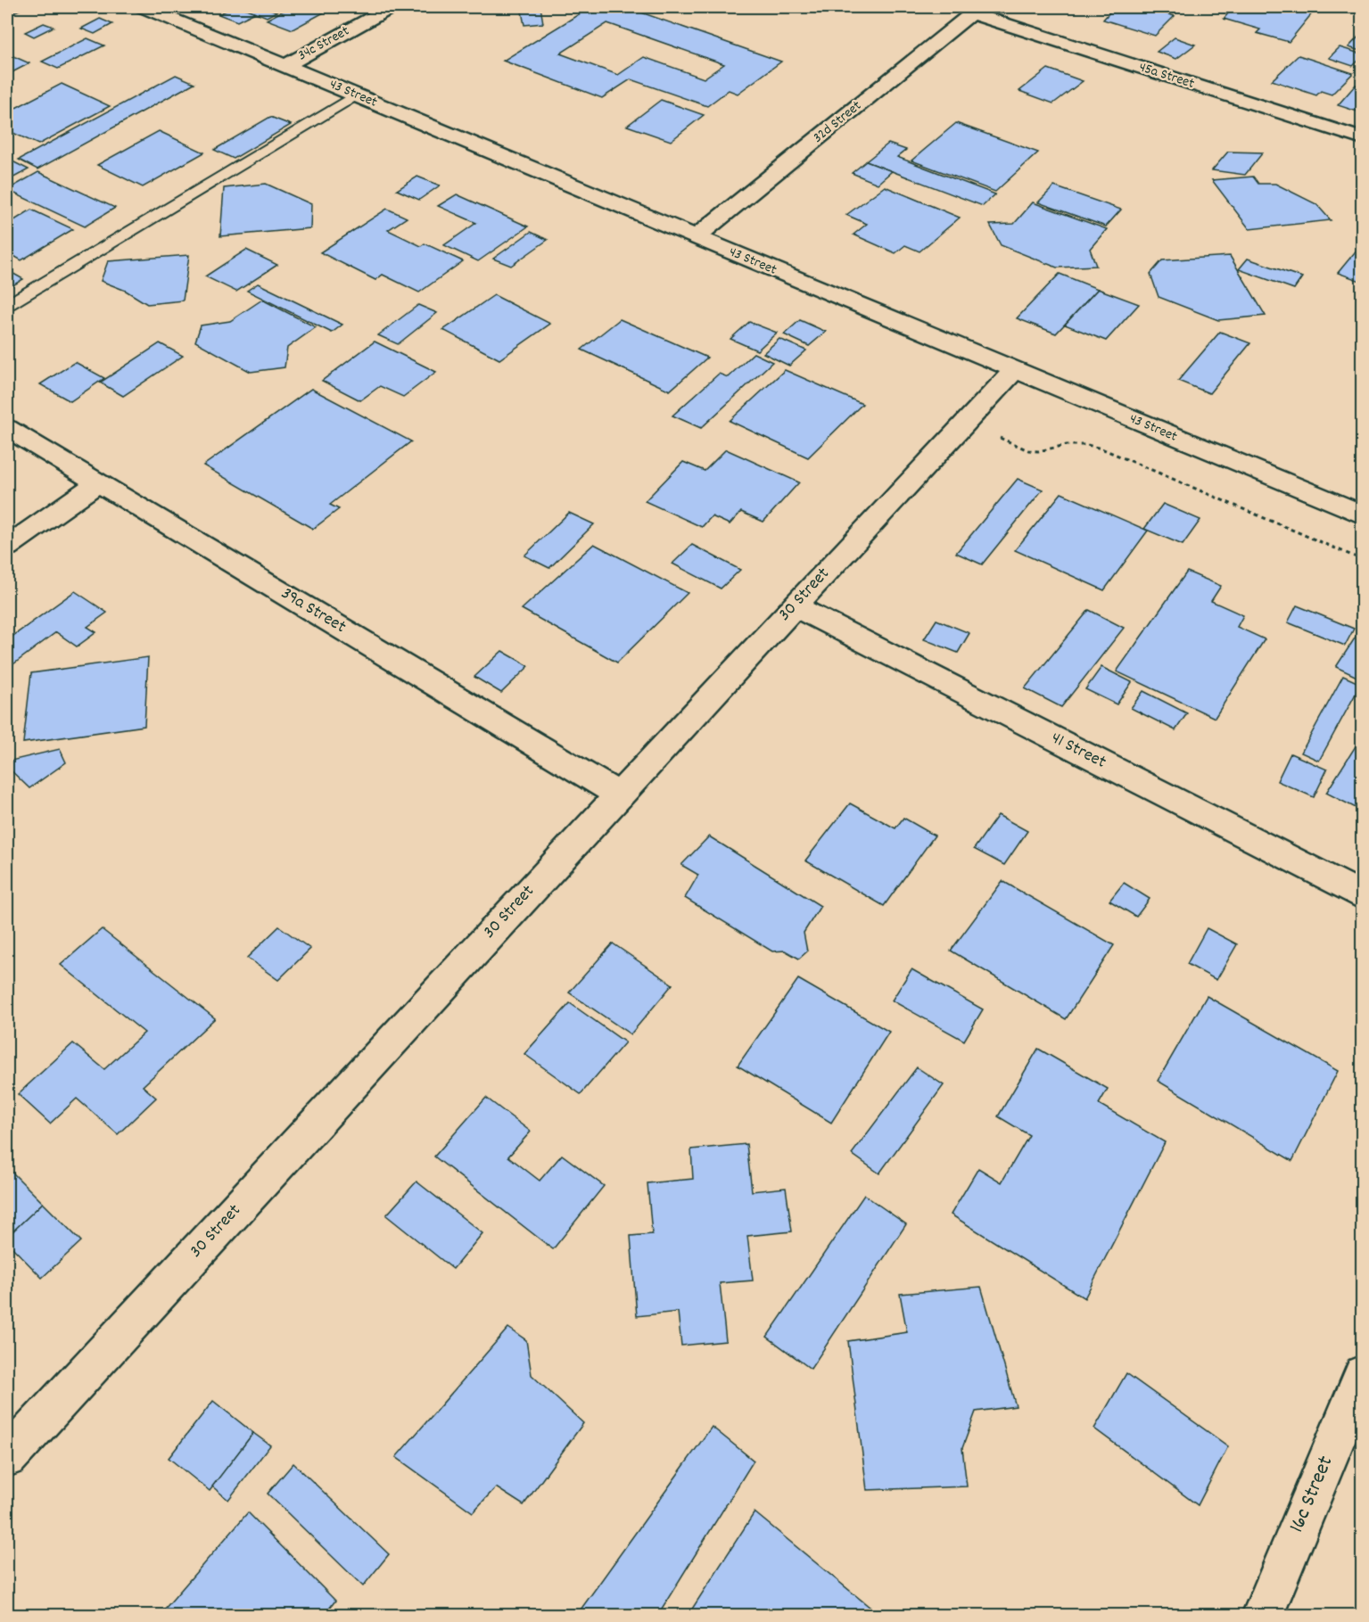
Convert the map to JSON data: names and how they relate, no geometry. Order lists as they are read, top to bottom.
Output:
{
  "streets": {
    "street": [
      "34c Street",
      "45a Street",
      "43 Street",
      "32d Street",
      "30 Street",
      "39a Street",
      "41 Street",
      "16c Street"
    ]
  },
  "crossings": [
    ["34c Street", "43 Street"],
    ["45a Street", "32d Street"],
    ["43 Street", "32d Street"],
    ["43 Street", "30 Street"],
    ["30 Street", "39a Street"],
    ["30 Street", "41 Street"]
  ]
}
